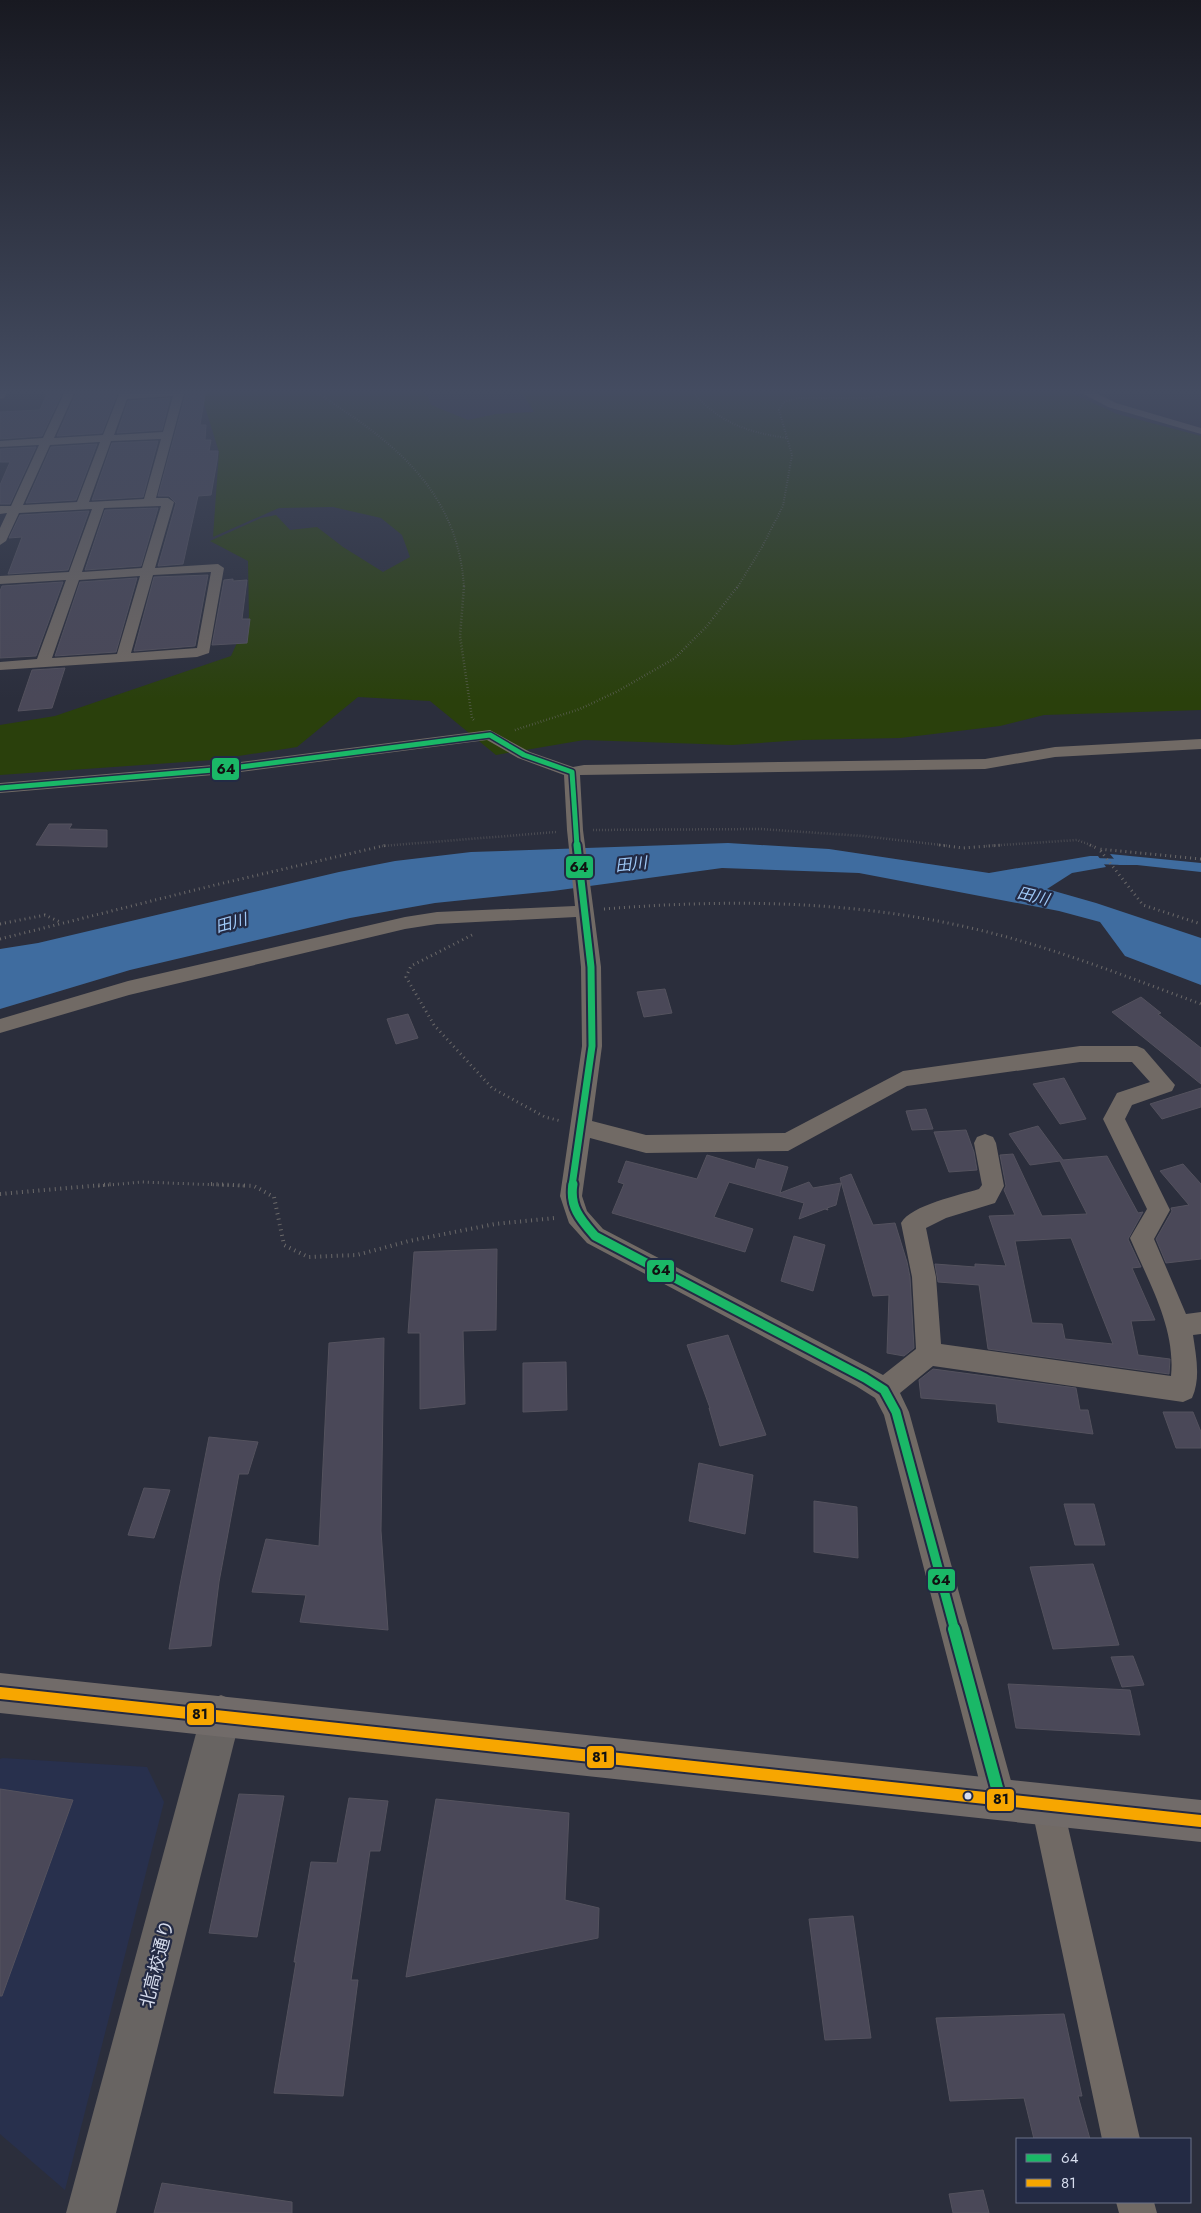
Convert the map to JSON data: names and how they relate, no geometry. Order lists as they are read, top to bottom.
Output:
{
  "streets": {
    "street": ["北高校通り"]
  },
  "water": ["田川"],
  "lines": ["transit line 64", "transit line 81"],
  "legend": ["64", "81"]
}
